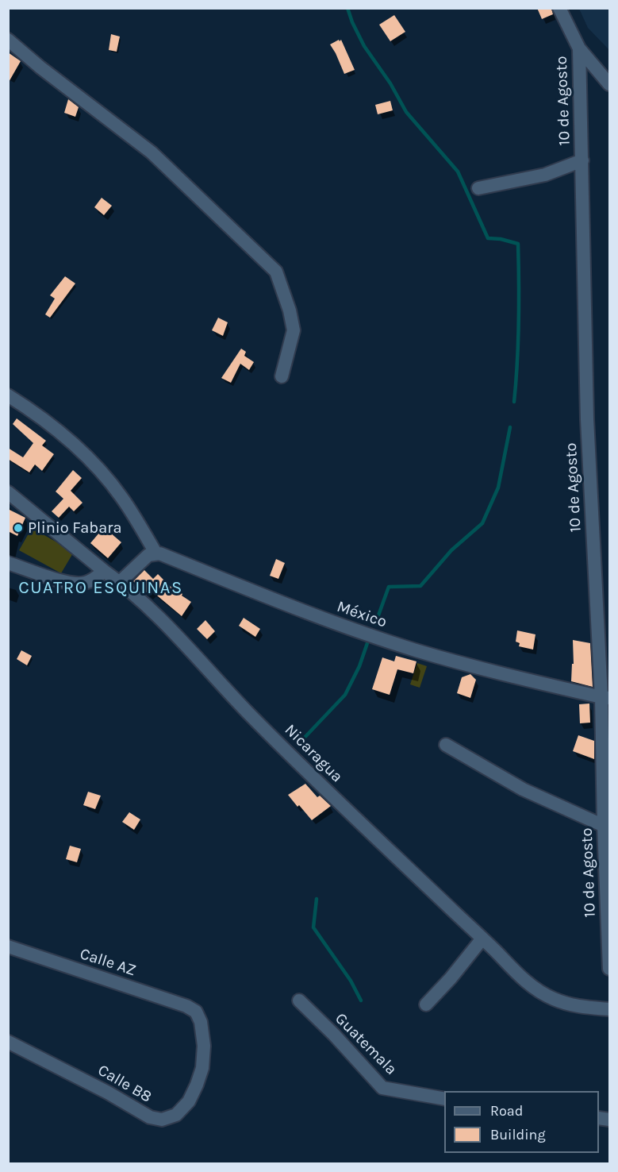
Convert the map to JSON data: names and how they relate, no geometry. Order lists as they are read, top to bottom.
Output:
{
  "streets": {
    "street": [
      "10 de Agosto",
      "México",
      "Nicaragua",
      "Calle AZ",
      "Guatemala",
      "Calle B8"
    ]
  },
  "crossings": [
    ["10 de Agosto", "México"],
    ["Calle AZ", "Calle B8"]
  ],
  "districts": ["CUATRO ESQUINAS"],
  "places": ["Plinio Fabara"],
  "legend": ["Road", "Building"]
}
